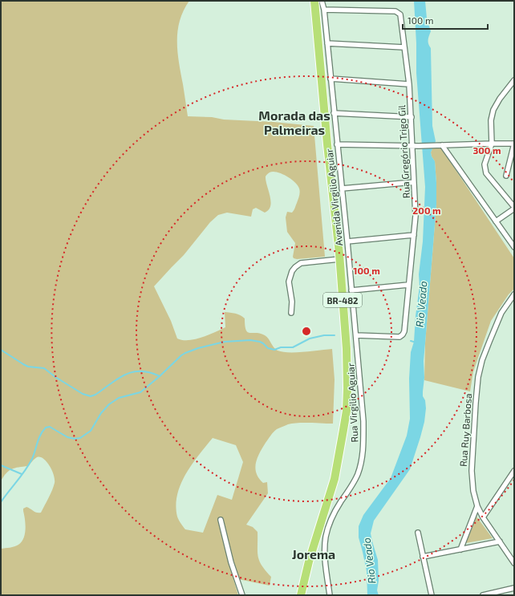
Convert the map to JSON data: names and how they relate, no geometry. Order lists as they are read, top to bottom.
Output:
{
  "streets": {
    "highway": ["BR-482"],
    "street": [
      "Rua Gregório Trigo Gil",
      "Avenida Virgilio Aguiar",
      "Rua Virgilio Aguiar",
      "Rua Ruy Barbosa"
    ]
  },
  "crossings": [
    ["Rua Gregório Trigo Gil", "Avenida Virgilio Aguiar"],
    ["Rua Gregório Trigo Gil", "Rua Virgilio Aguiar"],
    ["Avenida Virgilio Aguiar", "Rua Virgilio Aguiar"]
  ],
  "districts": ["Morada das Palmeiras", "Jorema"],
  "water": ["Rio Veado"],
  "scale_bar": "100 m",
  "rings": ["300 m", "200 m", "100 m"]
}
